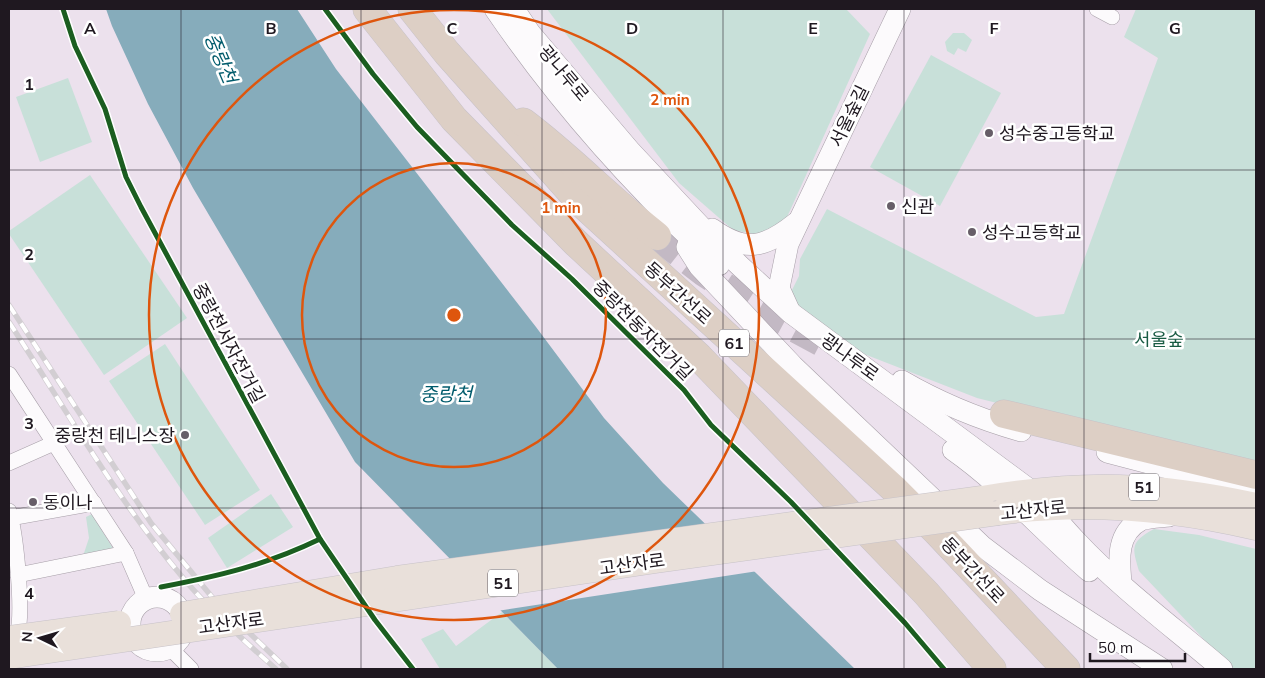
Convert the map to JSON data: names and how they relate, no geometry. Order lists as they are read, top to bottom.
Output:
{
  "streets": {
    "highway": ["동부간선로", "61"],
    "main road": [
      "광나루로",
      "서울숲길",
      "51",
      "고산자로"
    ],
    "cycle path": ["중랑천동자전거길", "중랑천서자전거길"]
  },
  "crossings": [
    ["광나루로", "서울숲길"],
    ["광나루로", "고산자로"]
  ],
  "water": ["중랑천"],
  "parks": ["서울숲"],
  "places": [
    "성수중고등학교",
    "신관",
    "성수고등학교",
    "중랑천 테니스장",
    "동이나"
  ],
  "scale_bar": "50 m",
  "north": "left",
  "grid": {
    "columns": [
      "A",
      "B",
      "C",
      "D",
      "E",
      "F",
      "G"
    ],
    "rows": [
      "1",
      "2",
      "3",
      "4"
    ]
  },
  "rings": ["2 min", "1 min"]
}
